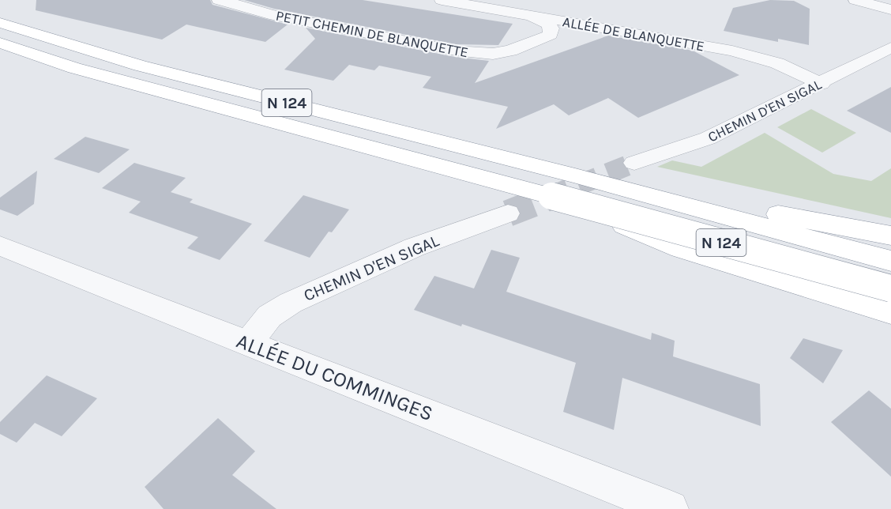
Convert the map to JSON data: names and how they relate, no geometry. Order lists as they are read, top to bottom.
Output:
{
  "streets": {
    "highway": ["N 124"],
    "street": [
      "PETIT CHEMIN DE BLANQUETTE",
      "ALLÉE DE BLANQUETTE",
      "CHEMIN D'EN SIGAL",
      "ALLÉE DU COMMINGES"
    ]
  },
  "crossings": [
    ["PETIT CHEMIN DE BLANQUETTE", "ALLÉE DE BLANQUETTE"],
    ["ALLÉE DE BLANQUETTE", "CHEMIN D'EN SIGAL"],
    ["CHEMIN D'EN SIGAL", "ALLÉE DU COMMINGES"]
  ]
}
